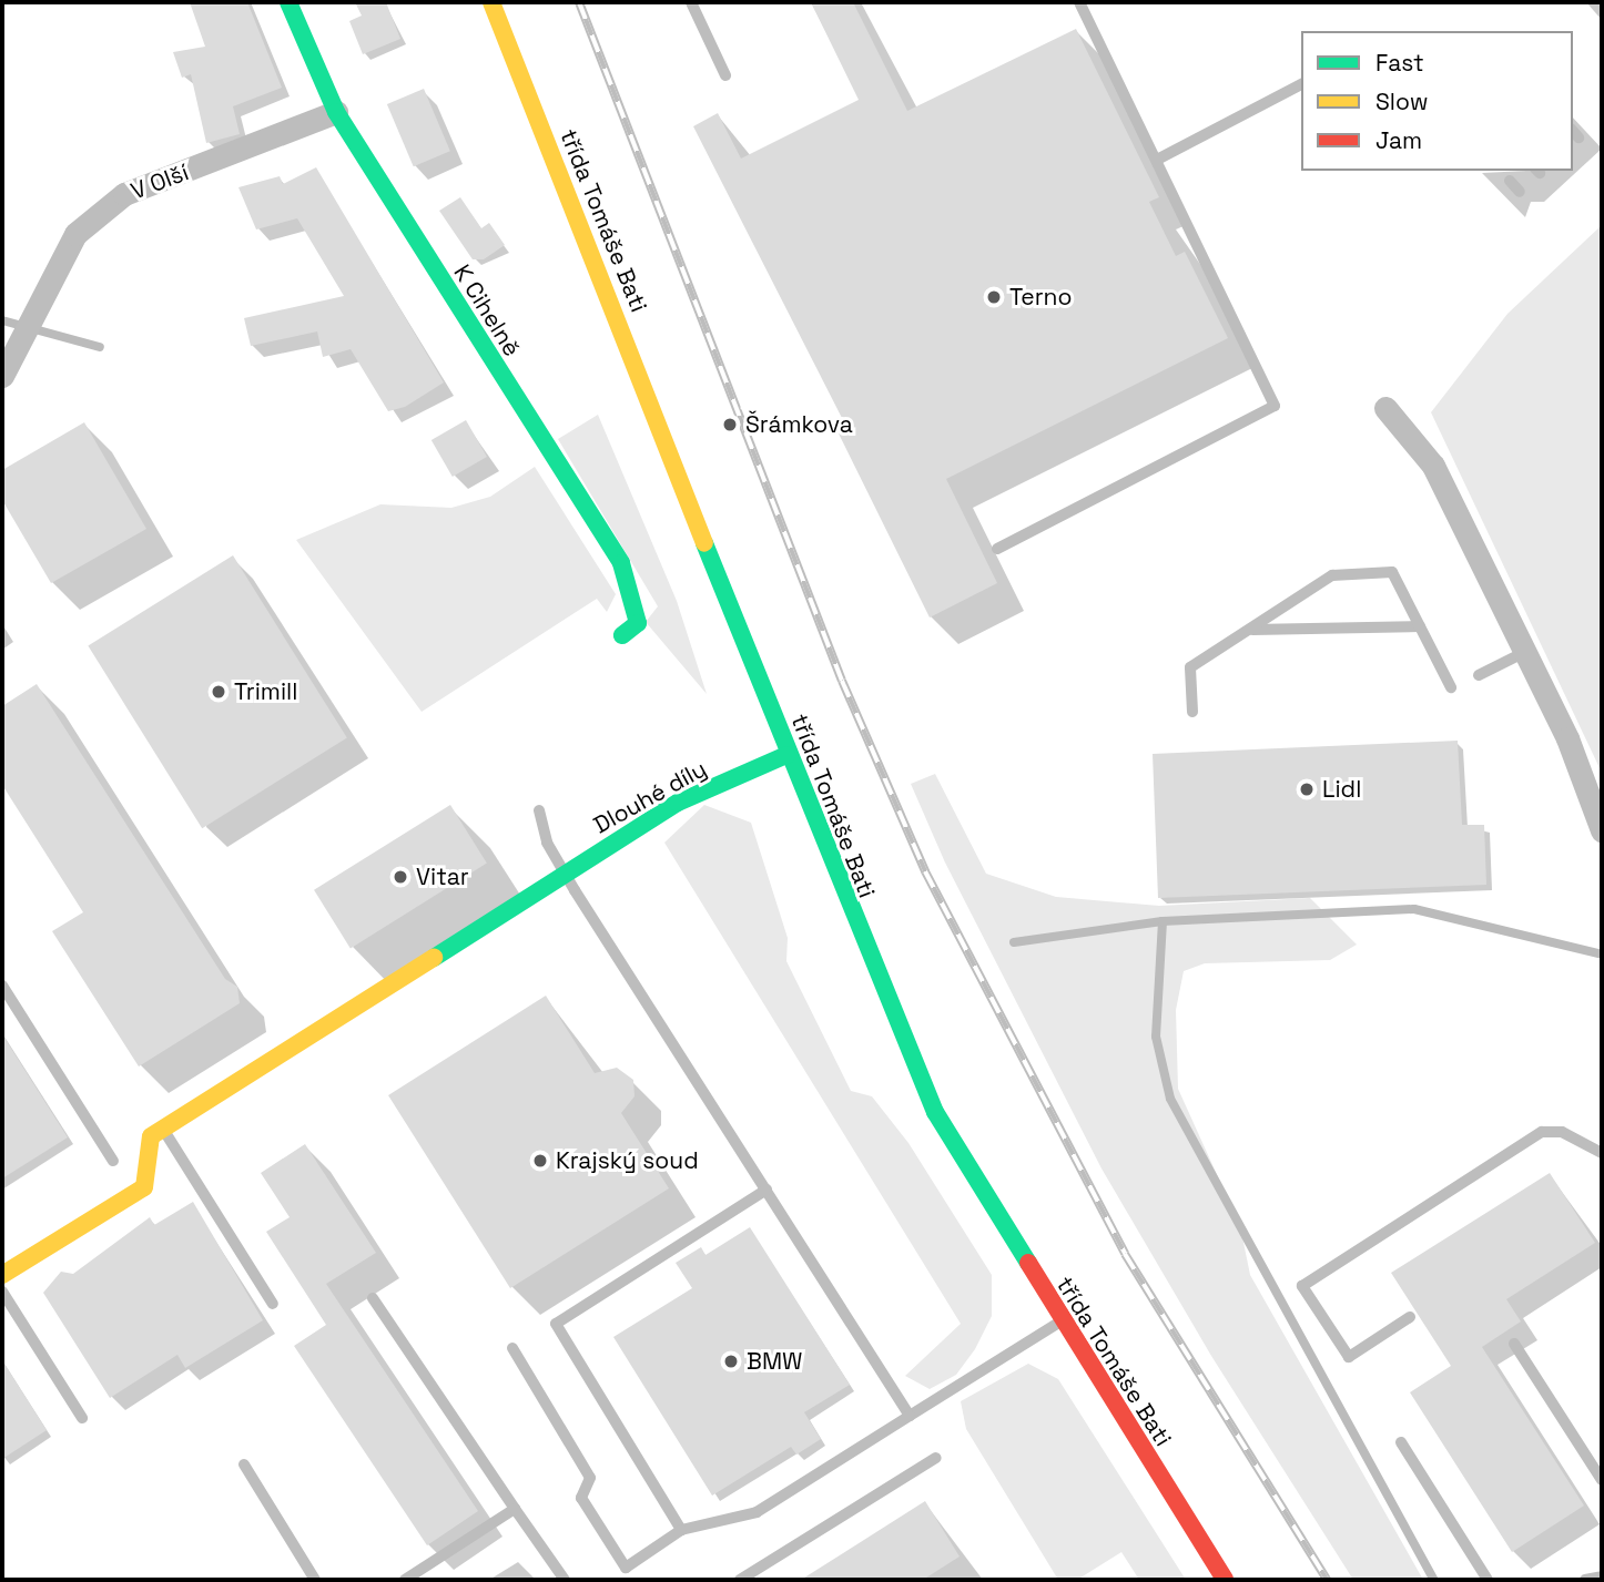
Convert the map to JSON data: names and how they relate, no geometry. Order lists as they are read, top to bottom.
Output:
{
  "streets": {
    "main road": ["třída Tomáše Bati", "K Cihelně", "Dlouhé díly"],
    "street": ["V Olší"]
  },
  "crossings": [
    ["V Olší", "K Cihelně"],
    ["třída Tomáše Bati", "Dlouhé díly"]
  ],
  "places": [
    "Terno",
    "Šrámkova",
    "Trimill",
    "Lidl",
    "Vitar",
    "Krajský soud",
    "BMW"
  ],
  "legend": ["Fast", "Slow", "Jam"]
}
